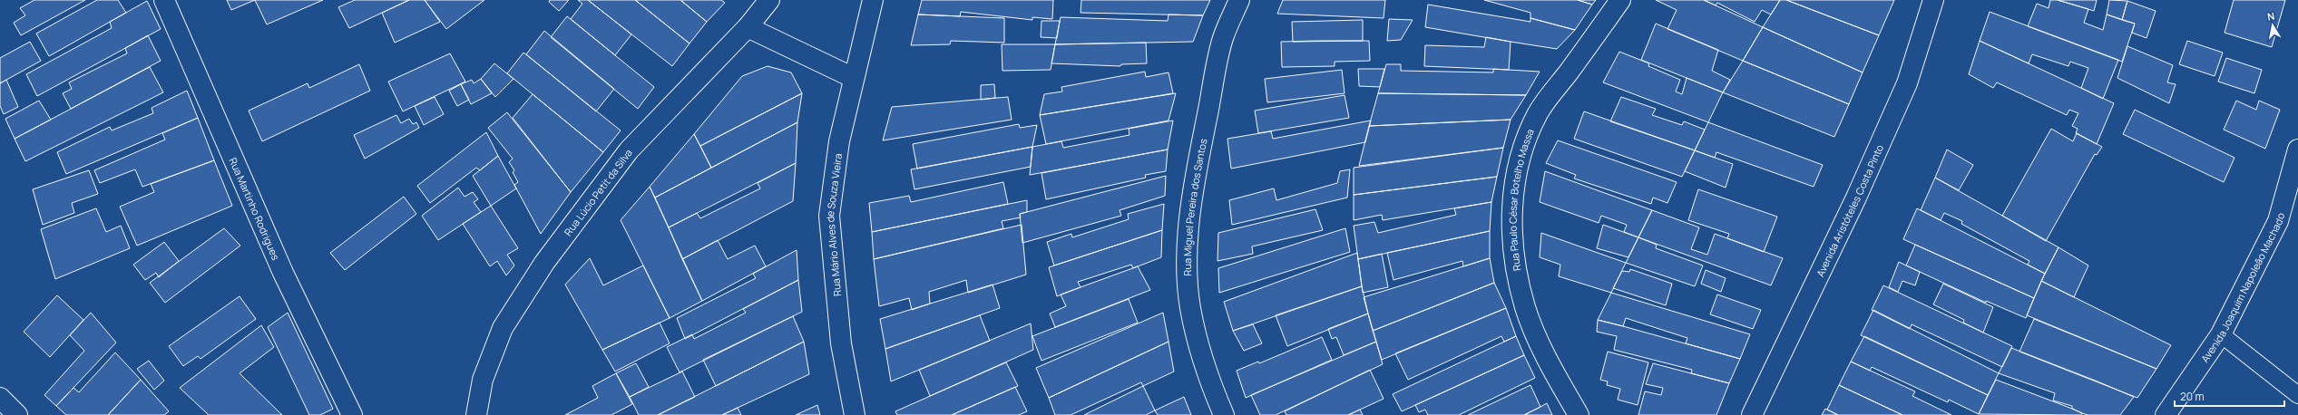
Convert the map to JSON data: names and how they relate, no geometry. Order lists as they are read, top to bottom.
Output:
{
  "streets": {
    "street": [
      "Rua Lúcio Petit da Silva",
      "Rua Paulo César Botelho Massa",
      "Rua Miguel Pereira dos Santos",
      "Rua Martinho Rodrigues",
      "Avenida Aristóteles Costa Pinto",
      "Rua Mário Alves de Souza Vieira",
      "Avenida Joaquim Napoleão Machado"
    ]
  },
  "scale_bar": "20 m",
  "north": "top"
}
